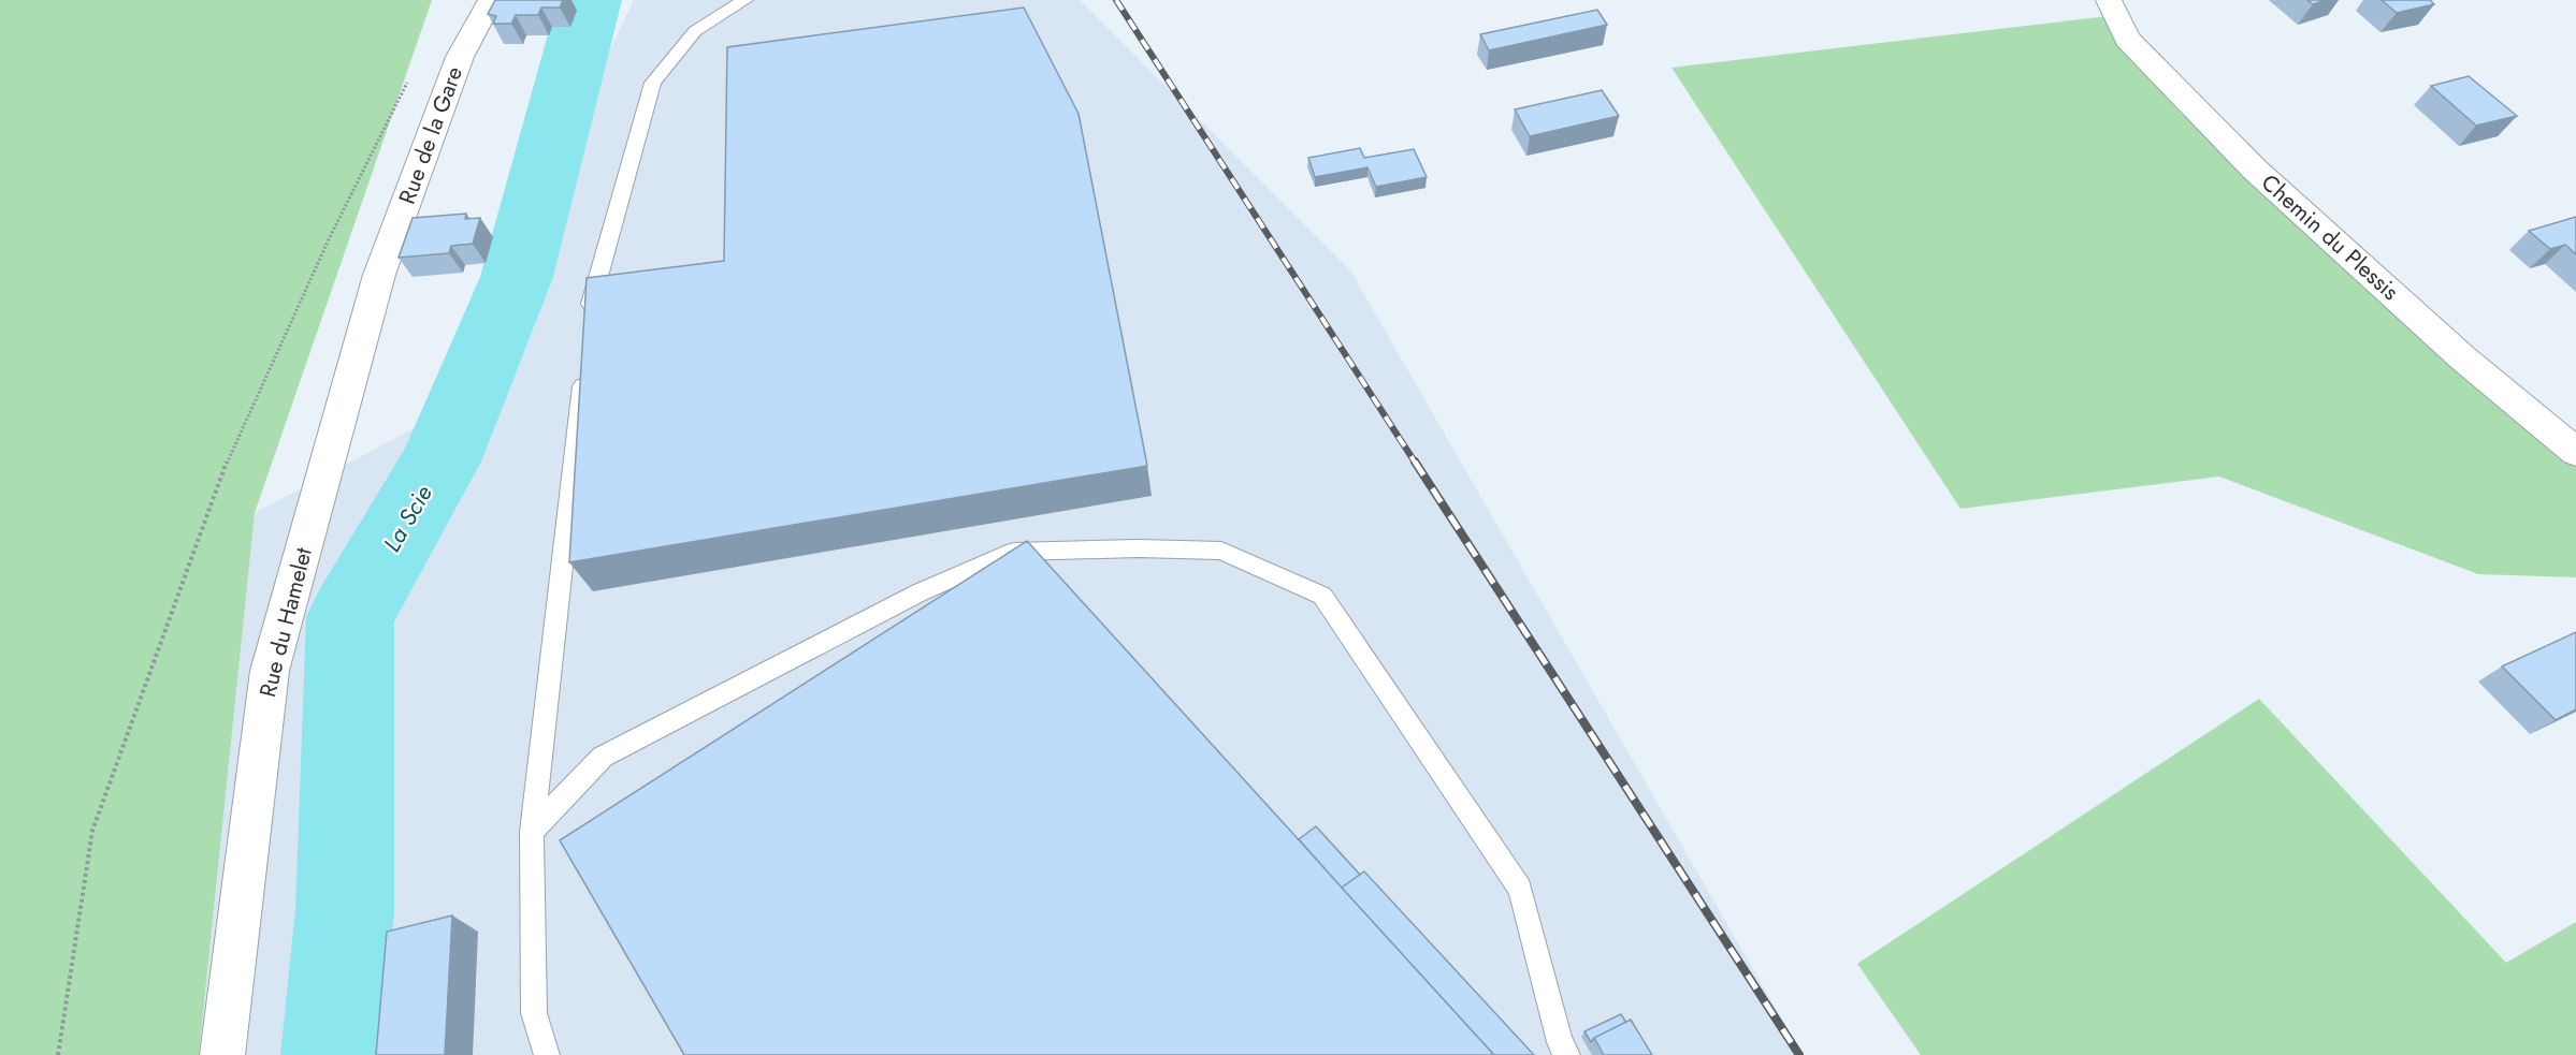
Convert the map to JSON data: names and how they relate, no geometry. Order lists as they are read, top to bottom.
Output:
{
  "streets": {
    "street": ["Rue de la Gare", "Chemin du Plessis", "Rue du Hamelet"]
  },
  "crossings": [
    ["Rue de la Gare", "Rue du Hamelet"]
  ],
  "water": ["La Scie"]
}
